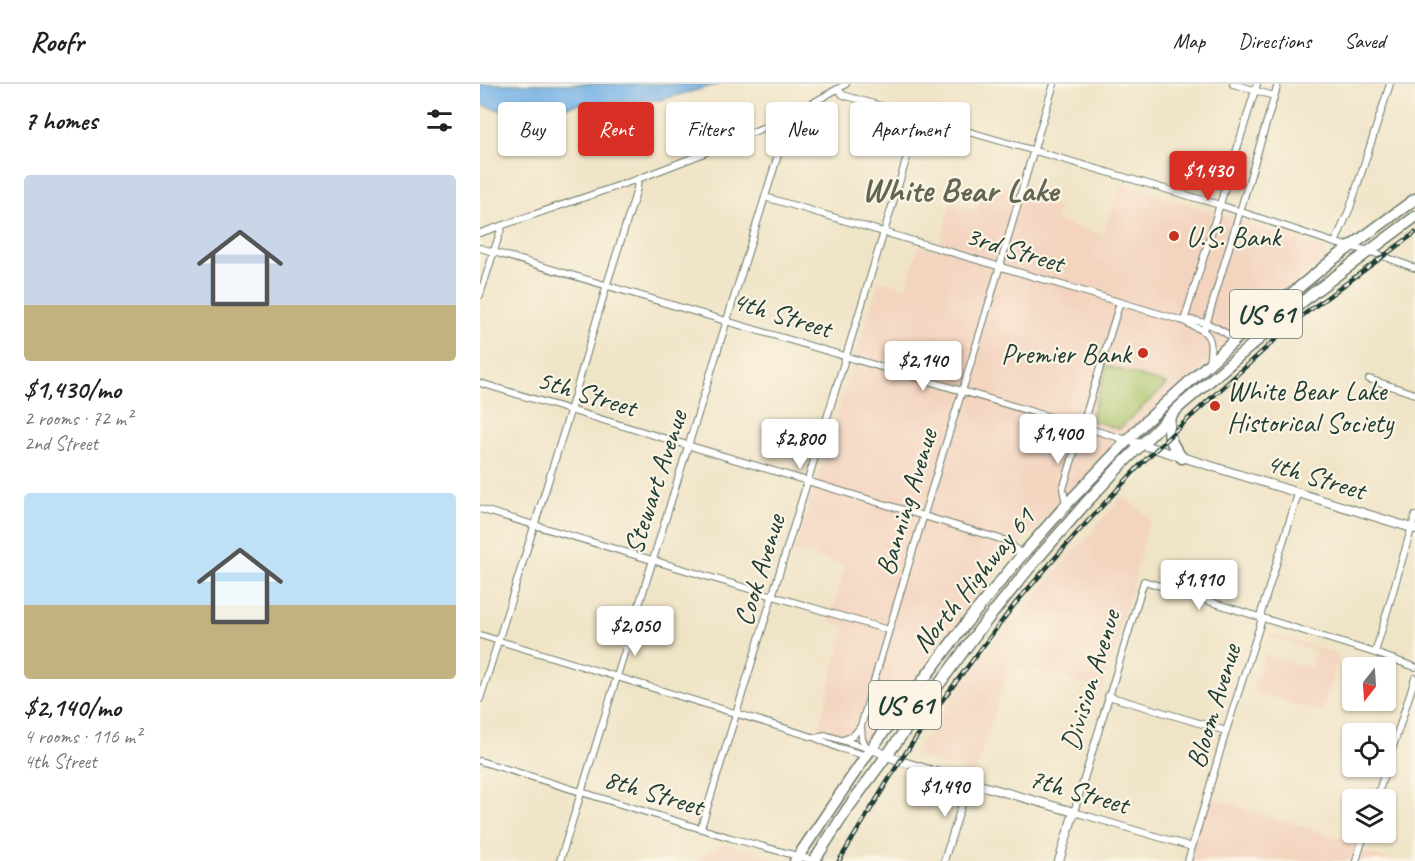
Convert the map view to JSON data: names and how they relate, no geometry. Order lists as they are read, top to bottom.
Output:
{
  "streets": {
    "main road": ["US 61", "North Highway 61"],
    "street": [
      "3rd Street",
      "4th Street",
      "5th Street",
      "Stewart Avenue",
      "Banning Avenue",
      "Cook Avenue",
      "Division Avenue",
      "Bloom Avenue",
      "7th Street",
      "8th Street"
    ]
  },
  "crossings": [
    ["3rd Street", "Stewart Avenue"],
    ["3rd Street", "Banning Avenue"],
    ["3rd Street", "Cook Avenue"],
    ["3rd Street", "North Highway 61"],
    ["4th Street", "Stewart Avenue"],
    ["4th Street", "Banning Avenue"],
    ["4th Street", "Cook Avenue"],
    ["4th Street", "North Highway 61"],
    ["4th Street", "Bloom Avenue"],
    ["5th Street", "Stewart Avenue"],
    ["5th Street", "Banning Avenue"],
    ["5th Street", "Cook Avenue"],
    ["5th Street", "North Highway 61"],
    ["Stewart Avenue", "7th Street"],
    ["Stewart Avenue", "8th Street"],
    ["Cook Avenue", "7th Street"],
    ["Cook Avenue", "8th Street"],
    ["North Highway 61", "7th Street"],
    ["North Highway 61", "8th Street"],
    ["Division Avenue", "Bloom Avenue"],
    ["Division Avenue", "7th Street"],
    ["Bloom Avenue", "7th Street"]
  ],
  "districts": ["White Bear Lake"],
  "places": ["U.S. Bank", "Premier Bank", "White Bear Lake Historical Society"],
  "north": "bottom",
  "page": {
    "header": "Roofr",
    "nav": ["Map", "Directions", "Saved"],
    "heading": "7 homes",
    "chip": [
      "Buy",
      "Rent",
      "Filters",
      "New",
      "Apartment"
    ],
    "price": [
      "$1,430",
      "$2,140",
      "$1,400",
      "$2,800",
      "$1,910",
      "$2,050",
      "$1,490"
    ],
    "list": [
      {
        "name": "$1,430/mo",
        "note": "2 rooms · 72 m² · 2nd Street"
      },
      {
        "name": "$2,140/mo",
        "note": "4 rooms · 116 m² · 4th Street"
      }
    ]
  }
}
